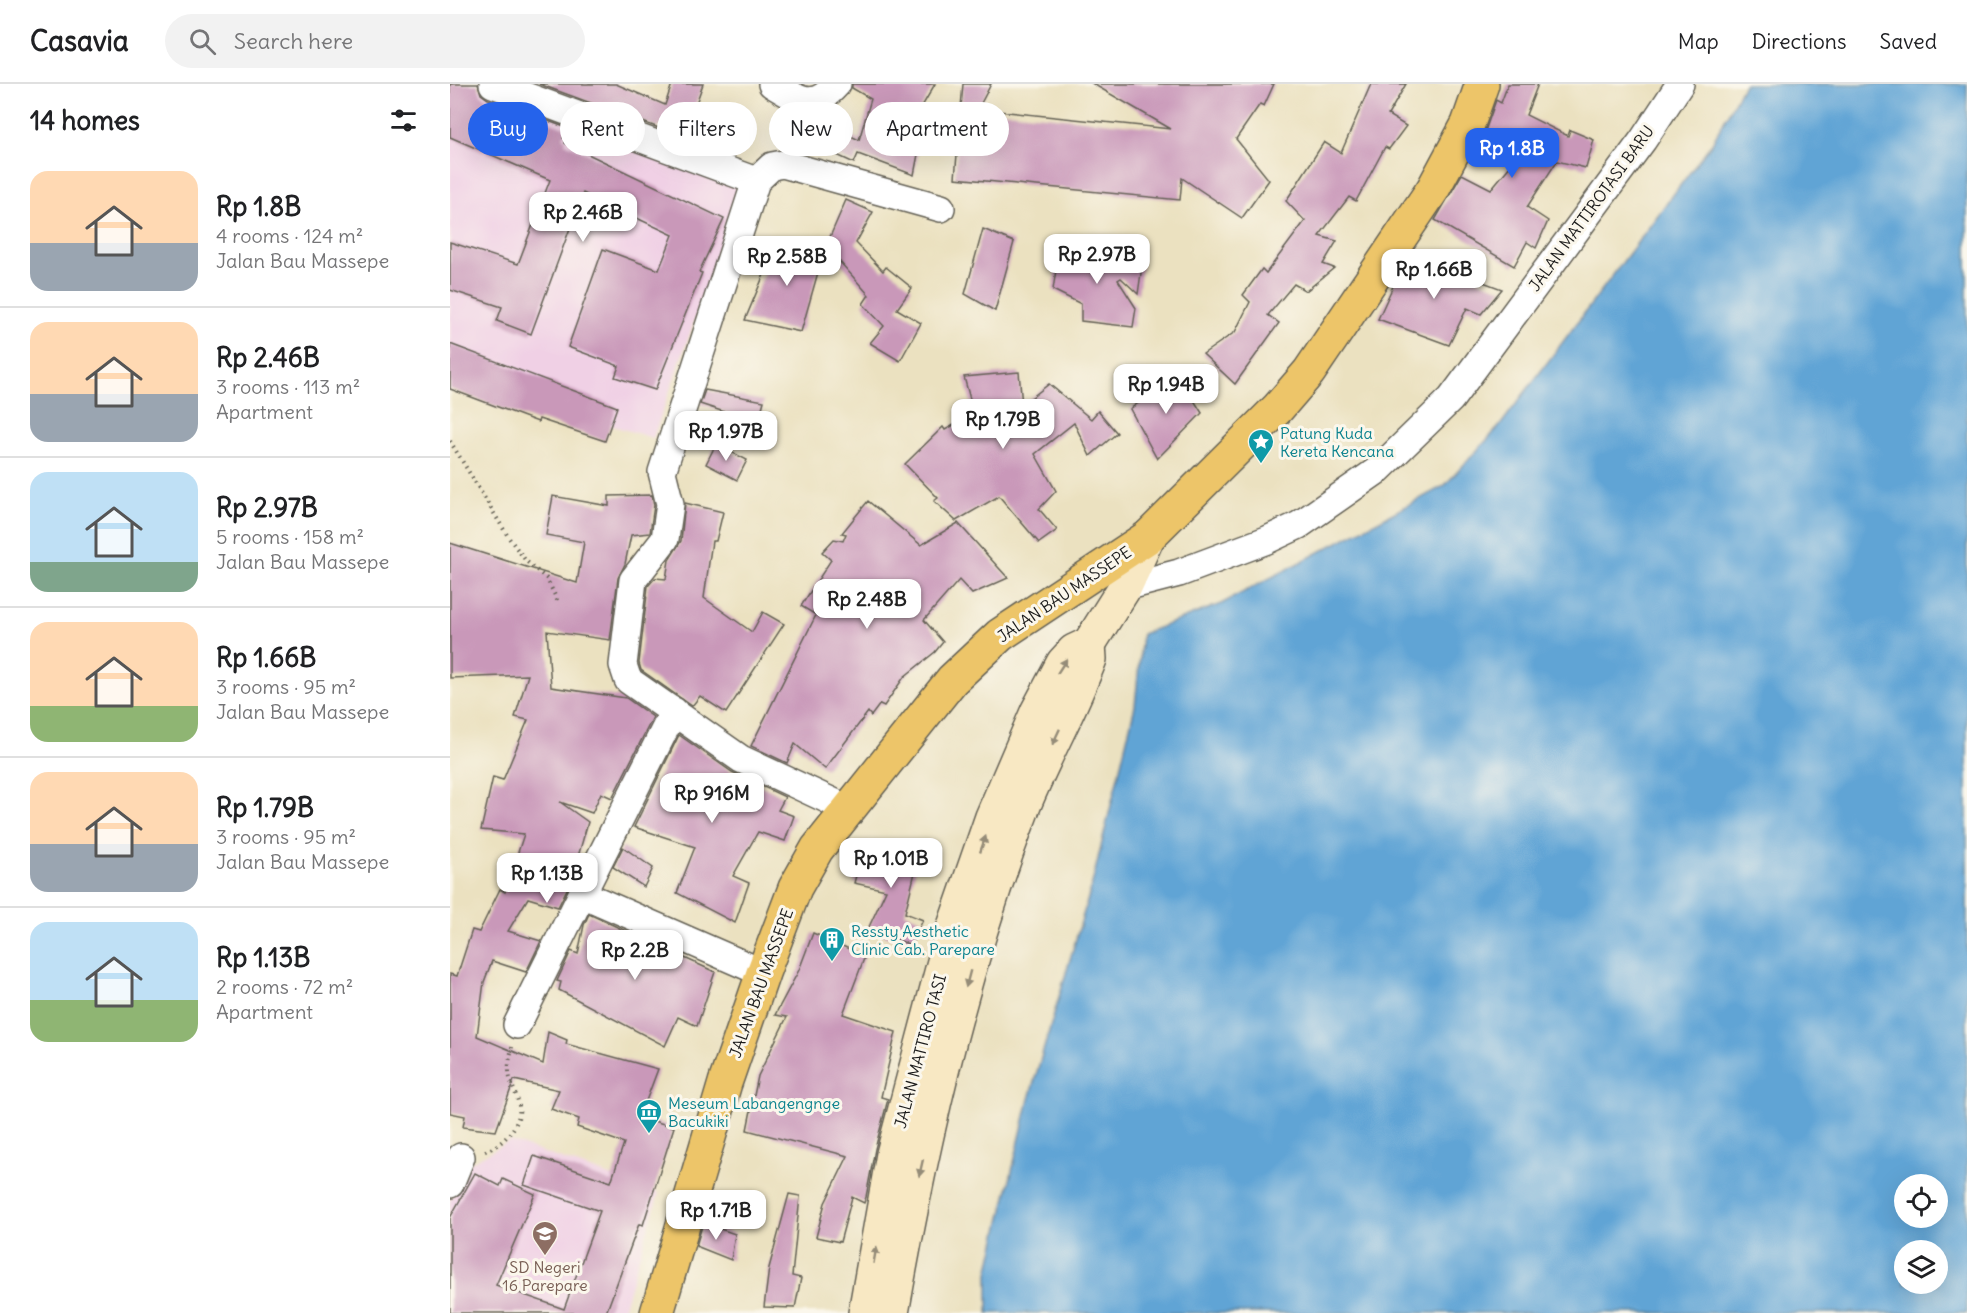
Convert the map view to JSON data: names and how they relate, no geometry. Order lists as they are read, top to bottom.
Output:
{
  "streets": {
    "highway": ["JALAN BAU MASSEPE"],
    "main road": ["JALAN MATTIRO TASI"],
    "street": ["JALAN MATTIROTASI BARU"]
  },
  "crossings": [
    ["JALAN MATTIROTASI BARU", "JALAN MATTIRO TASI"],
    ["JALAN BAU MASSEPE", "JALAN MATTIRO TASI"]
  ],
  "places": {
    "place": ["Patung Kuda Kereta Kencana"],
    "building": ["Ressty Aesthetic Clinic Cab. Parepare"],
    "museum": ["Meseum Labangengnge Bacukiki"],
    "school or university": ["SD Negeri 16 Parepare"]
  },
  "page": {
    "header": "Casavia",
    "search": "Search here",
    "nav": ["Map", "Directions", "Saved"],
    "heading": "14 homes",
    "chip": [
      "Buy",
      "Rent",
      "Filters",
      "New",
      "Apartment"
    ],
    "price": [
      "Rp 1.8B",
      "Rp 2.46B",
      "Rp 2.97B",
      "Rp 2.58B",
      "Rp 1.66B",
      "Rp 1.94B",
      "Rp 1.79B",
      "Rp 1.97B",
      "Rp 2.48B",
      "Rp 916M",
      "Rp 1.01B",
      "Rp 1.13B",
      "Rp 2.2B",
      "Rp 1.71B"
    ],
    "list": [
      {
        "name": "Rp 1.8B",
        "note": "4 rooms · 124 m² · Jalan Bau Massepe"
      },
      {
        "name": "Rp 2.46B",
        "note": "3 rooms · 113 m² · Apartment"
      },
      {
        "name": "Rp 2.97B",
        "note": "5 rooms · 158 m² · Jalan Bau Massepe"
      },
      {
        "name": "Rp 1.66B",
        "note": "3 rooms · 95 m² · Jalan Bau Massepe"
      },
      {
        "name": "Rp 1.79B",
        "note": "3 rooms · 95 m² · Jalan Bau Massepe"
      },
      {
        "name": "Rp 1.13B",
        "note": "2 rooms · 72 m² · Apartment"
      }
    ]
  }
}
